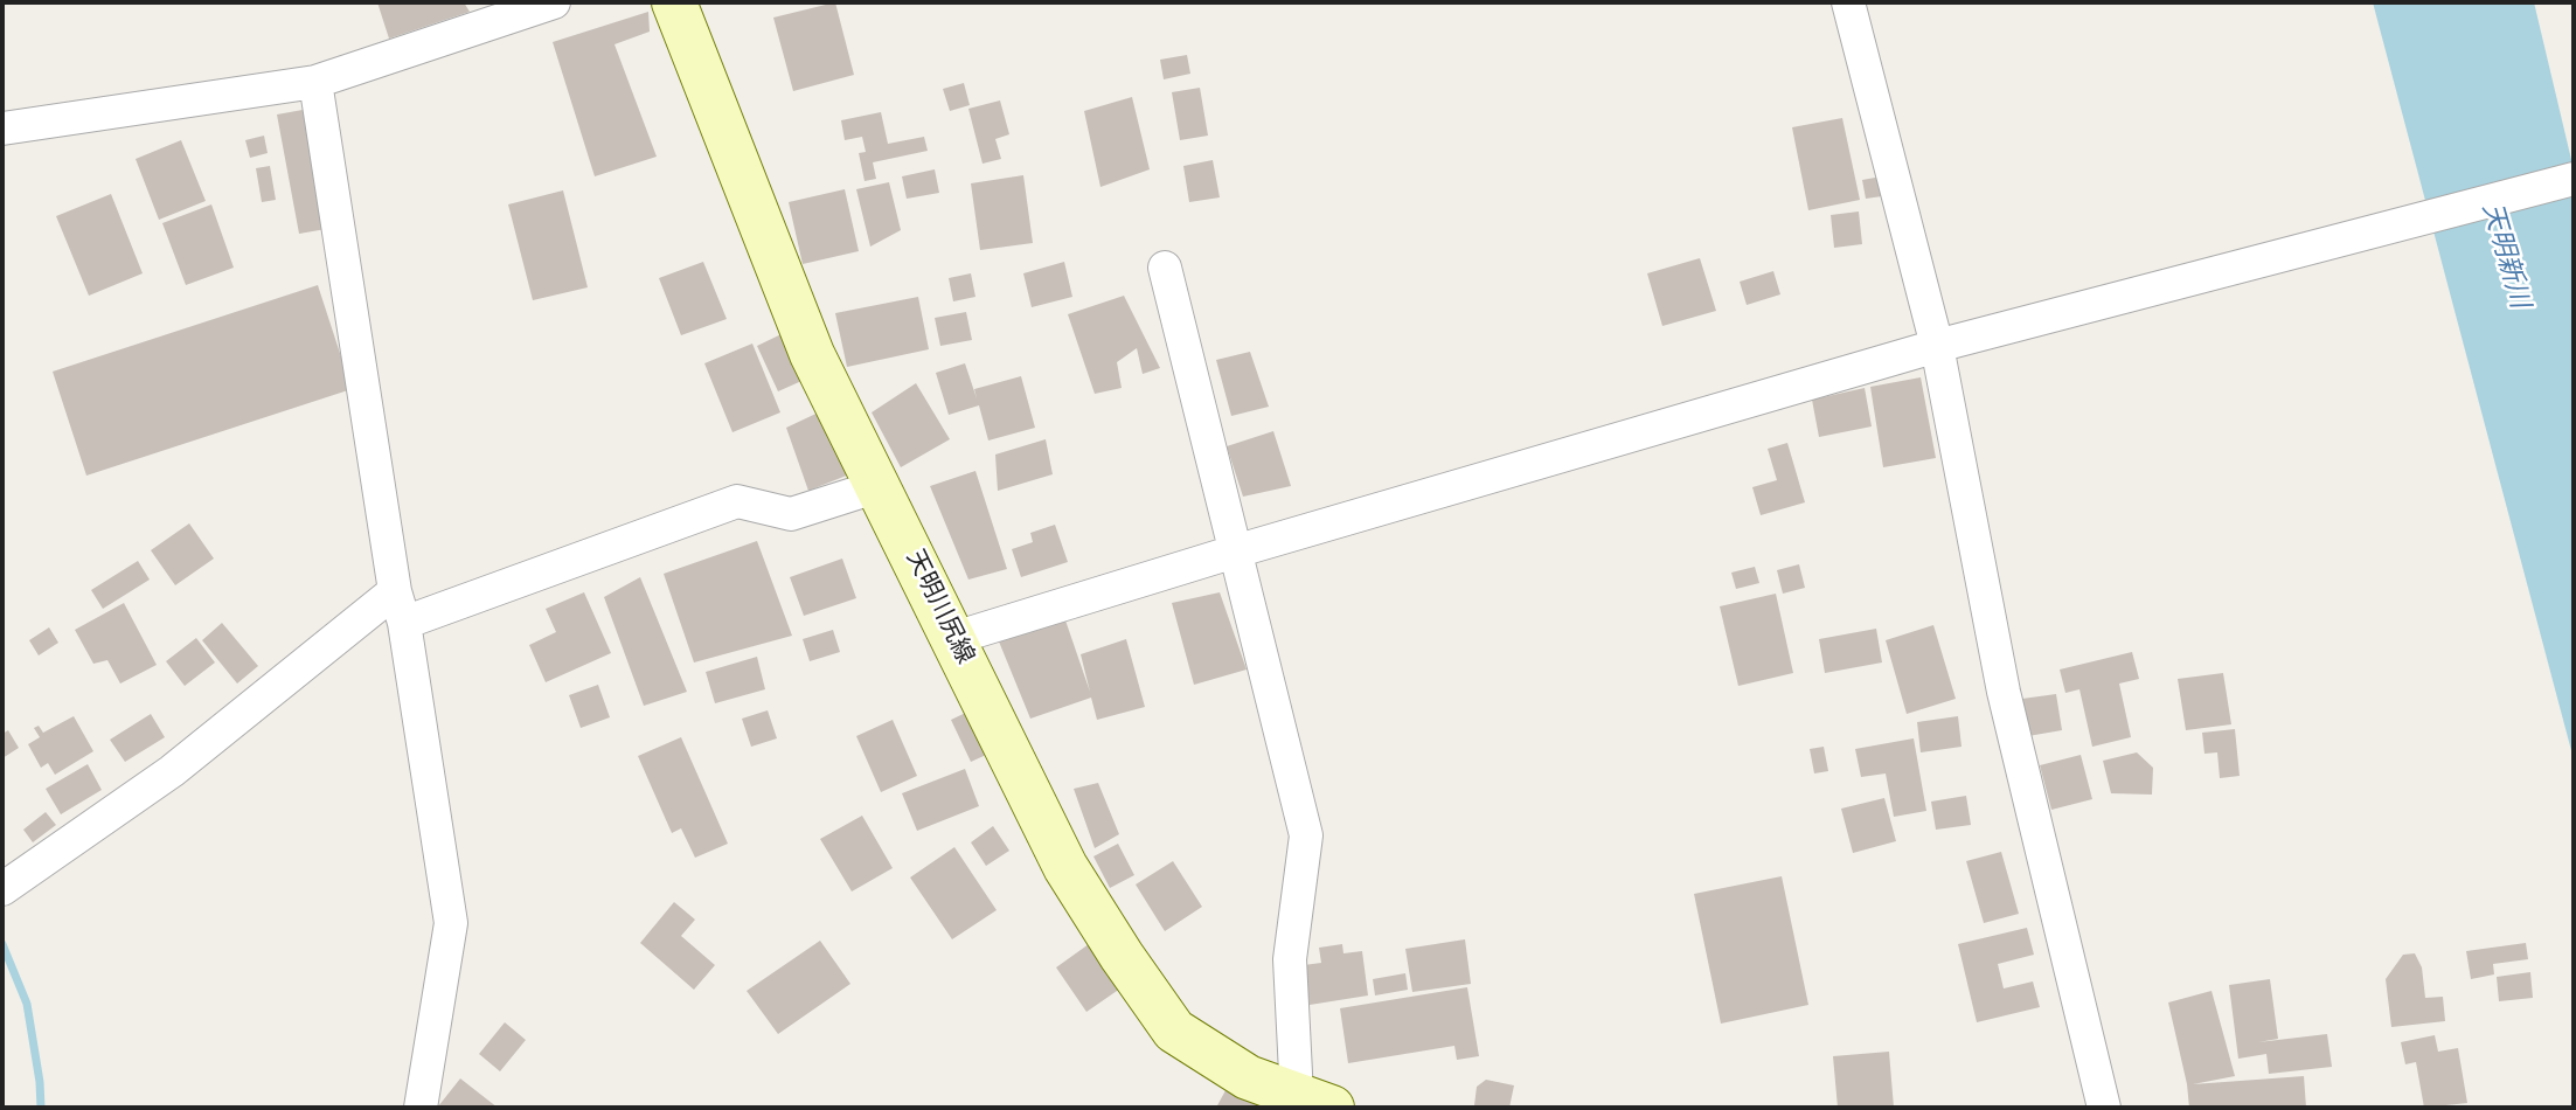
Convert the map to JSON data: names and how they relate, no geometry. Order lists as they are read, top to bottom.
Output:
{
  "streets": {
    "main road": ["天明川尻線"]
  },
  "water": ["天明新川"]
}
